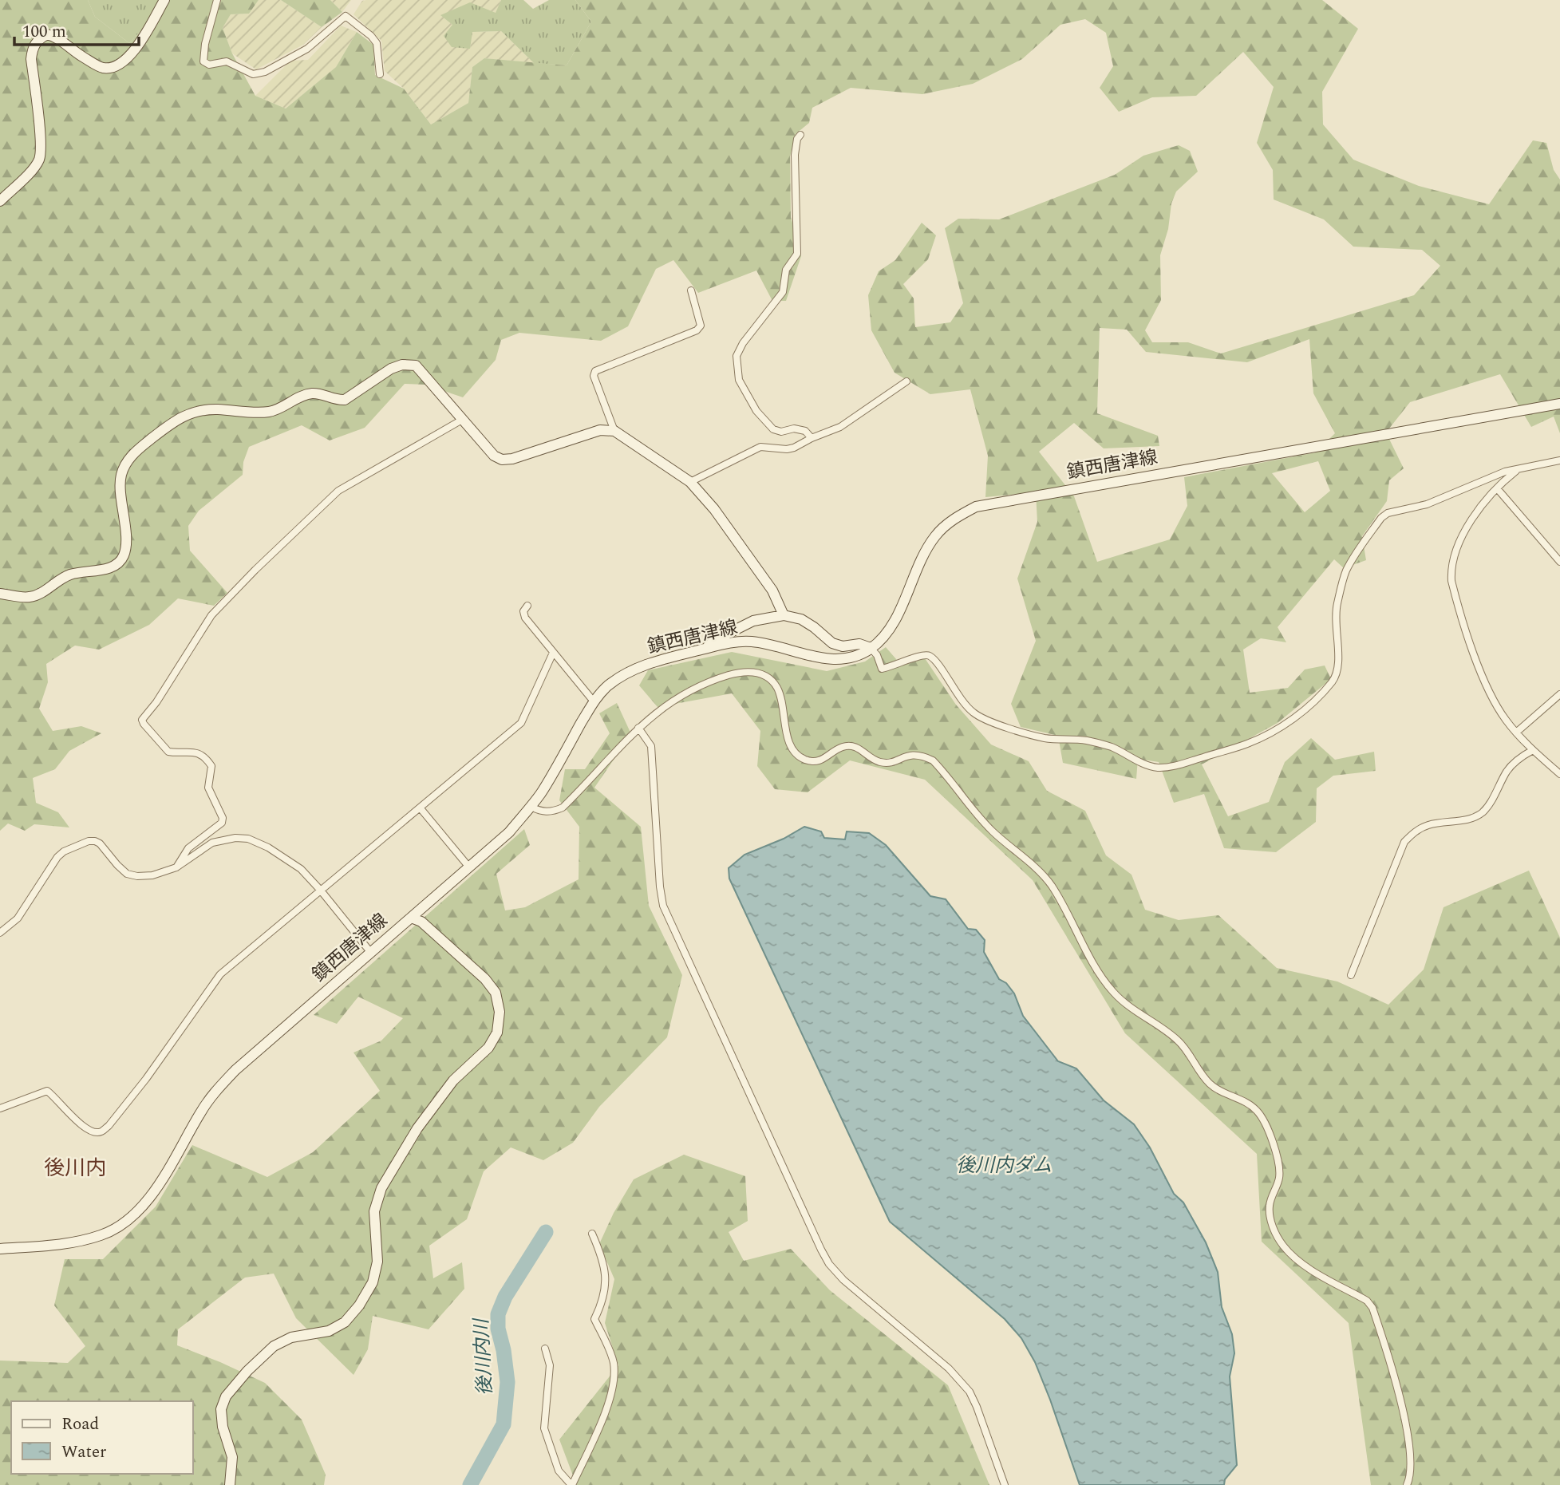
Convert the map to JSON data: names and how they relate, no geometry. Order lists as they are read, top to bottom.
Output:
{
  "streets": {
    "street": ["鎮西唐津線"]
  },
  "districts": ["後川内"],
  "water": ["後川内ダム", "後川内川"],
  "legend": ["Road", "Water"],
  "scale_bar": "100 m"
}
